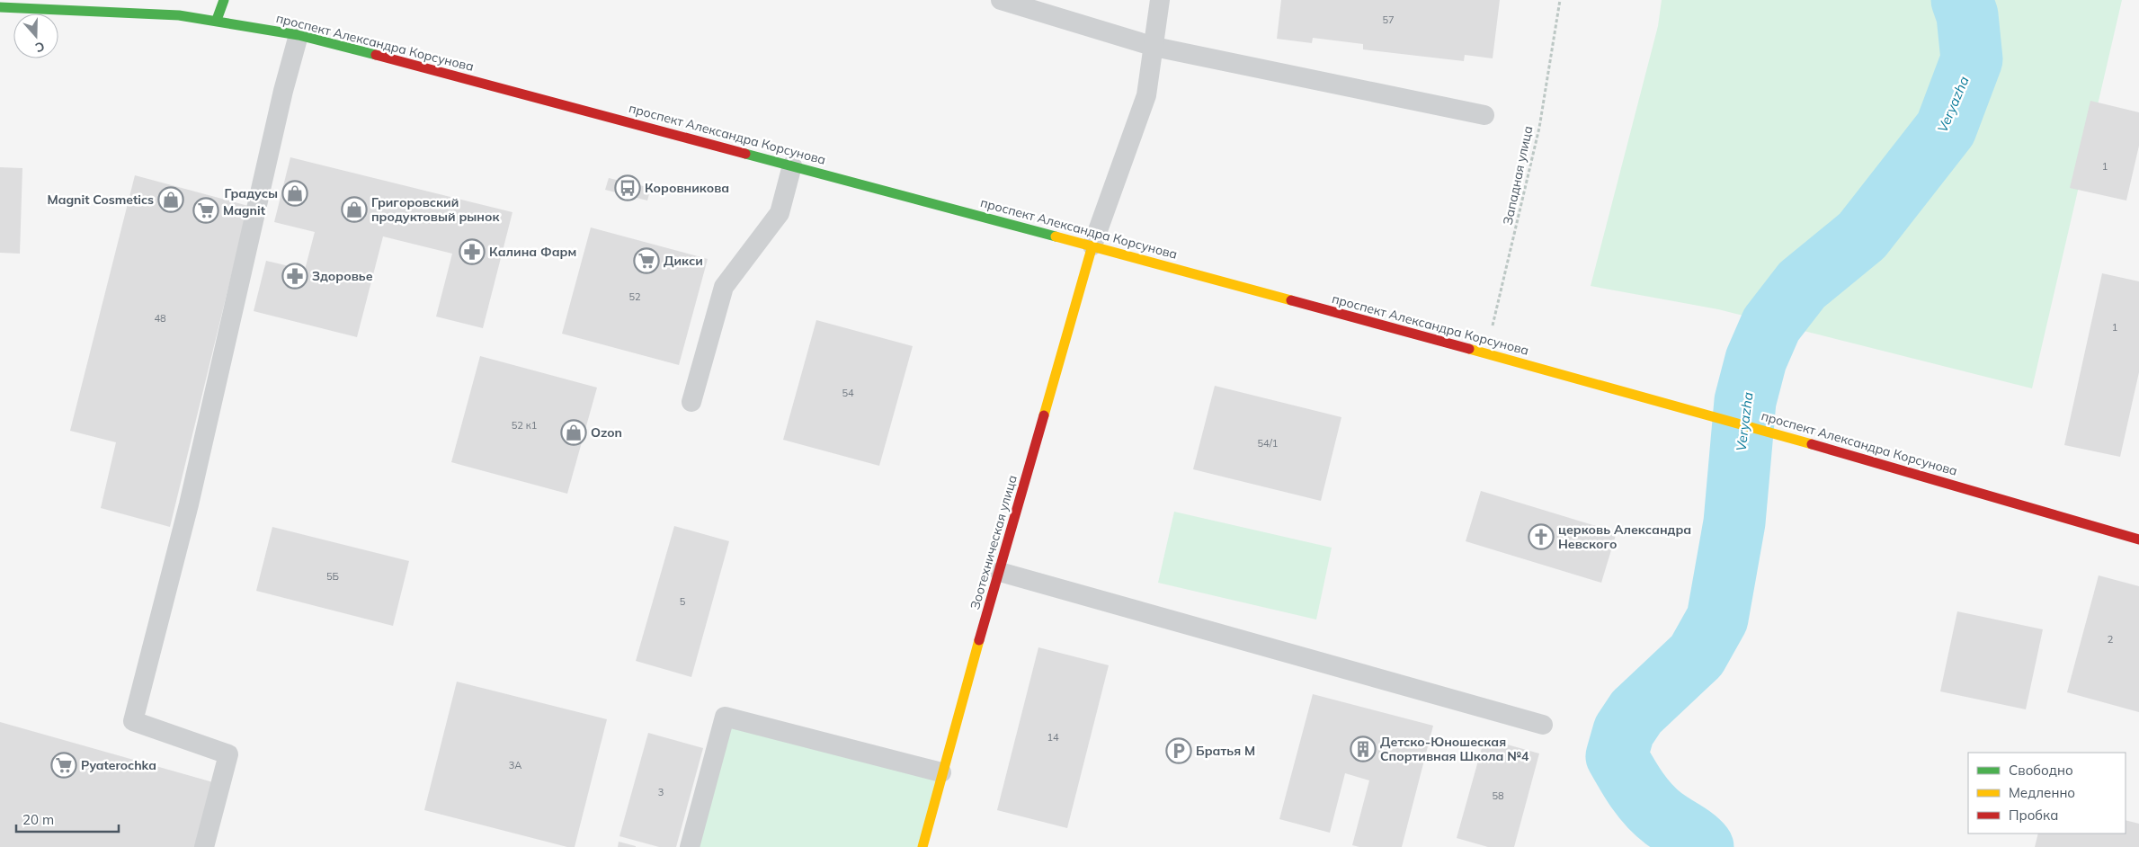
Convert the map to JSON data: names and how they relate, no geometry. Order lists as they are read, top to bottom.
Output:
{
  "streets": {
    "street": ["проспект Александра Корсунова", "Зоотехническая улица"],
    "path": ["Западная улица"]
  },
  "crossings": [
    ["проспект Александра Корсунова", "Западная улица"],
    ["проспект Александра Корсунова", "Зоотехническая улица"]
  ],
  "water": ["Veryazha"],
  "places": {
    "bus stop": ["Коровникова"],
    "shop": [
      "Градусы",
      "Magnit Cosmetics",
      "Григоровский продуктовый рынок",
      "Ozon"
    ],
    "supermarket": ["Magnit", "Дикси", "Pyaterochka"],
    "pharmacy": ["Калина Фарм", "Здоровье"],
    "church": ["церковь Александра Невского"],
    "building": ["Детско-Юношеская Спортивная Школа №4"],
    "parking": ["Братья М"]
  },
  "house_numbers": [
    "57",
    "1",
    "52",
    "48",
    "1",
    "54",
    "52 к1",
    "54/1",
    "5Б",
    "5",
    "2",
    "14",
    "3А",
    "3",
    "58"
  ],
  "legend": ["Свободно", "Медленно", "Пробка"],
  "scale_bar": "20 m",
  "north": "bottom"
}
